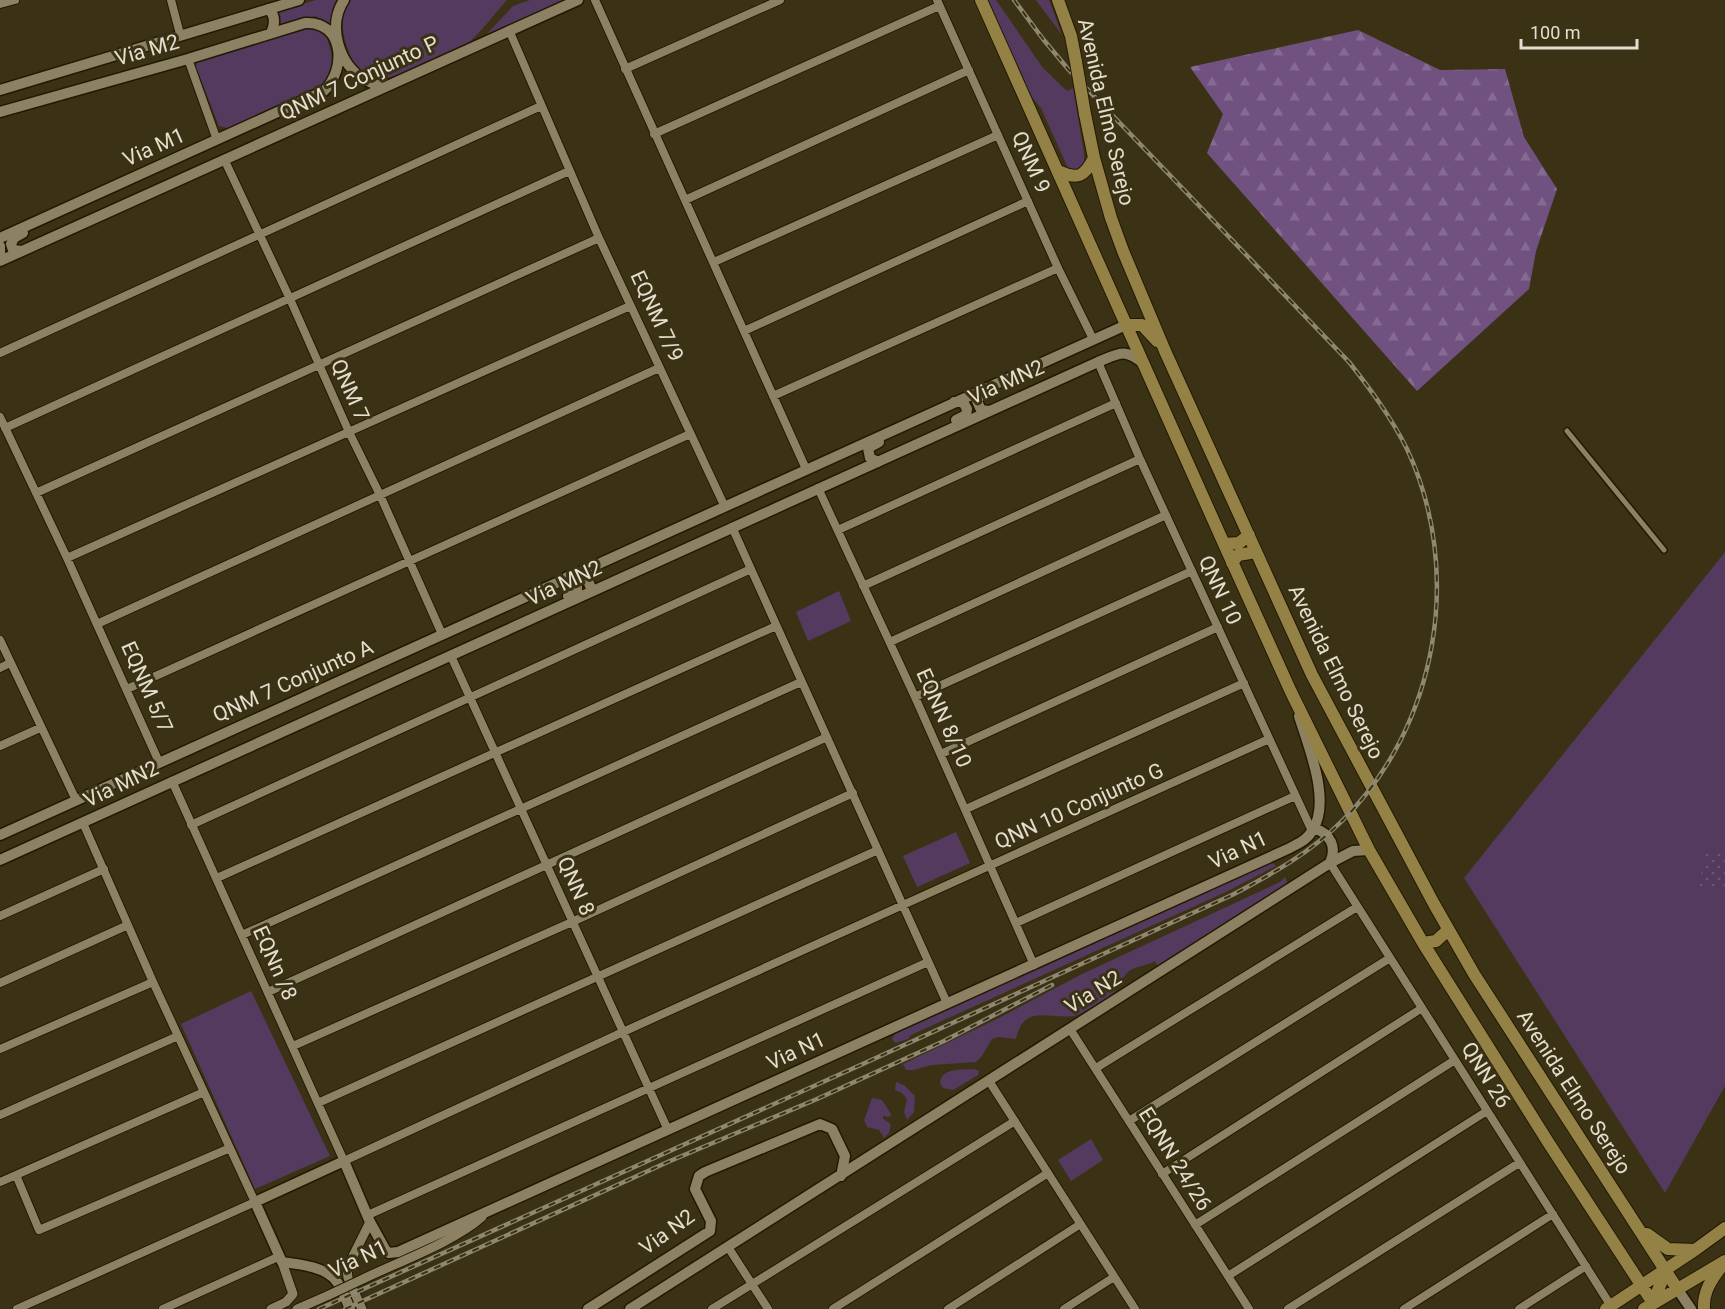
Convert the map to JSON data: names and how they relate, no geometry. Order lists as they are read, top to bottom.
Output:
{
  "streets": {
    "main road": [
      "Via M2",
      "QNM 7 Conjunto P",
      "Avenida Elmo Serejo",
      "Via M1",
      "Via MN2",
      "QNM 7 Conjunto A",
      "EQNM 5/7",
      "Via N1",
      "Via N2"
    ],
    "street": [
      "QNM 9",
      "EQNM 7/9",
      "QNM 7",
      "QNN 10",
      "EQNN 8/10",
      "QNN 10 Conjunto G",
      "QNN 8",
      "EQNn /8",
      "QNN 26",
      "EQNN 24/26"
    ]
  },
  "crossings": [
    ["Via M2", "Via M1"],
    ["QNM 7 Conjunto P", "EQNM 7/9"],
    ["QNM 7 Conjunto P", "QNM 7"],
    ["EQNM 7/9", "QNM 7 Conjunto A"],
    ["Via MN2", "QNN 10"],
    ["Via MN2", "EQNN 8/10"],
    ["Via MN2", "QNN 8"],
    ["Via MN2", "EQNn /8"],
    ["QNM 7", "QNM 7 Conjunto A"],
    ["QNN 10", "QNN 10 Conjunto G"],
    ["QNN 10", "Via N1"],
    ["QNM 7 Conjunto A", "EQNM 5/7"],
    ["EQNN 8/10", "QNN 10 Conjunto G"],
    ["EQNN 8/10", "Via N1"],
    ["QNN 10 Conjunto G", "QNN 8"],
    ["QNN 10 Conjunto G", "EQNn /8"],
    ["Via N1", "QNN 8"],
    ["Via N2", "QNN 26"],
    ["Via N2", "EQNN 24/26"]
  ],
  "scale_bar": "100 m"
}
